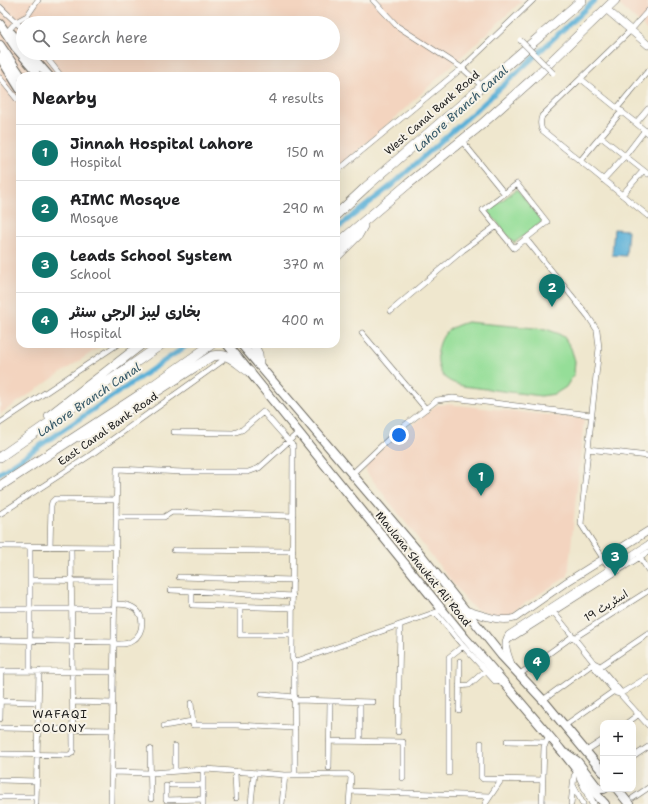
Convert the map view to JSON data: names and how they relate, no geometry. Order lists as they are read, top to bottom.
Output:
{
  "streets": {
    "highway": ["West Canal Bank Road"],
    "main road": ["Maulana Shaukat Ali Road"],
    "street": ["East Canal Bank Road", "اسٹریٹ 19"]
  },
  "crossings": [
    ["Maulana Shaukat Ali Road", "اسٹریٹ 19"]
  ],
  "districts": ["WAFAQI COLONY"],
  "water": ["Lahore Branch Canal"],
  "page": {
    "search": "Search here",
    "heading": ["Nearby", "4 results"],
    "list": [
      {
        "mark": "1",
        "name": "Jinnah Hospital Lahore",
        "note": "Hospital",
        "value": "150 m"
      },
      {
        "mark": "2",
        "name": "AIMC Mosque",
        "note": "Mosque",
        "value": "290 m"
      },
      {
        "mark": "3",
        "name": "Leads School System",
        "note": "School",
        "value": "370 m"
      },
      {
        "mark": "4",
        "name": "بخاری لیبز الرجی سنٹر",
        "note": "Hospital",
        "value": "400 m"
      }
    ],
    "pins": [
      "2",
      "1",
      "3",
      "4"
    ],
    "map_buttons": ["+", "−"]
  }
}
